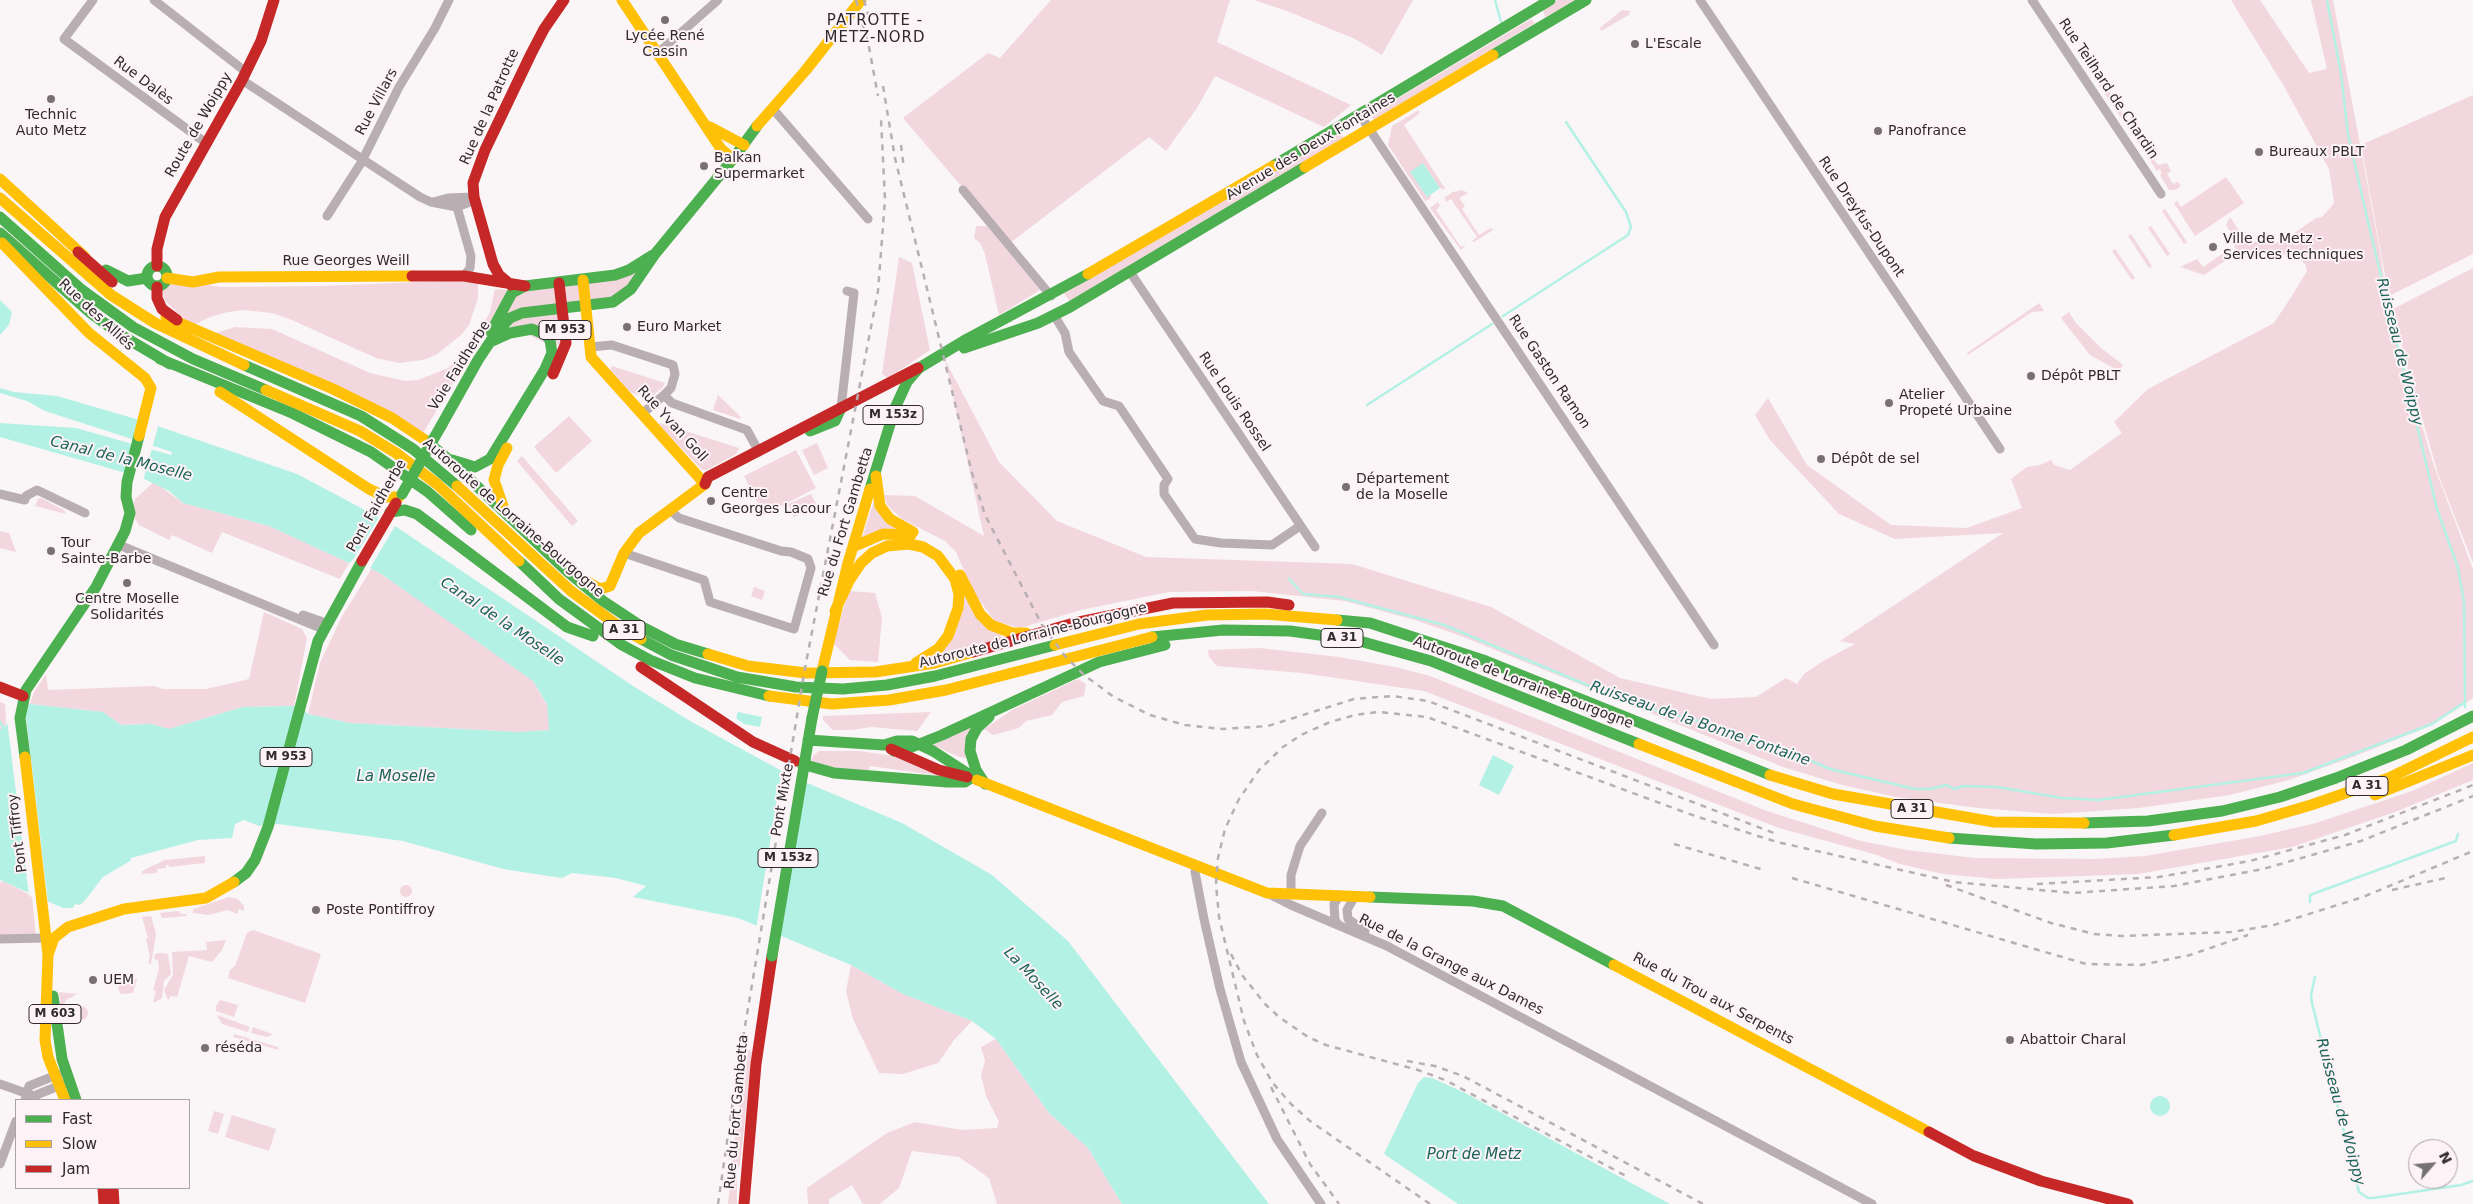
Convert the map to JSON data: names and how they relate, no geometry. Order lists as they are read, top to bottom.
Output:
{
  "streets": {
    "main road": [
      "Rue de la Patrotte",
      "Route de Woippy",
      "Avenue des Deux Fontaines",
      "Rue Georges Weill",
      "Rue des Alliés",
      "M 953",
      "Voie Faidherbe",
      "M 153z",
      "Rue Yvan Goll",
      "Pont Faidherbe",
      "Autoroute de Lorraine-Bourgogne",
      "Rue du Fort Gambetta",
      "A 31",
      "Pont Mixte",
      "Pont Tiffroy",
      "Rue de la Grange aux Dames",
      "Rue du Trou aux Serpents",
      "M 603"
    ],
    "street": [
      "Rue Dalès",
      "Rue Teilhard de Chardin",
      "Rue Villars",
      "Rue Dreyfus-Dupont",
      "Rue Gaston Ramon",
      "Rue Louis Rossel"
    ]
  },
  "crossings": [
    ["Rue Dalès", "Route de Woippy"],
    ["Rue de la Patrotte", "Rue Georges Weill"],
    ["Route de Woippy", "Rue Georges Weill"],
    ["Avenue des Deux Fontaines", "Rue Gaston Ramon"],
    ["Avenue des Deux Fontaines", "Rue Louis Rossel"],
    ["Avenue des Deux Fontaines", "Rue Yvan Goll"],
    ["Avenue des Deux Fontaines", "Rue du Fort Gambetta"],
    ["Rue Georges Weill", "M 953"],
    ["M 953", "Voie Faidherbe"],
    ["M 953", "Pont Faidherbe"],
    ["M 953", "M 603"],
    ["Voie Faidherbe", "Pont Faidherbe"],
    ["Rue du Fort Gambetta", "Pont Mixte"],
    ["Pont Tiffroy", "M 603"],
    ["Rue de la Grange aux Dames", "Rue du Trou aux Serpents"]
  ],
  "districts": ["PATROTTE - METZ-NORD"],
  "water": [
    "Ruisseau de Woippy",
    "Canal de la Moselle",
    "Ruisseau de la Bonne Fontaine",
    "La Moselle",
    "Port de Metz"
  ],
  "places": [
    "Lycée René Cassin",
    "L'Escale",
    "Technic Auto Metz",
    "Panofrance",
    "Bureaux PBLT",
    "Balkan Supermarket",
    "Ville de Metz - Services techniques",
    "Euro Market",
    "Dépôt PBLT",
    "Atelier Propeté Urbaine",
    "Dépôt de sel",
    "Département de la Moselle",
    "Centre Georges Lacour",
    "Tour Sainte-Barbe",
    "Centre Moselle Solidarités",
    "Poste Pontiffroy",
    "UEM",
    "Abattoir Charal",
    "réséda"
  ],
  "legend": ["Fast", "Slow", "Jam"],
  "north": "top right"
}
